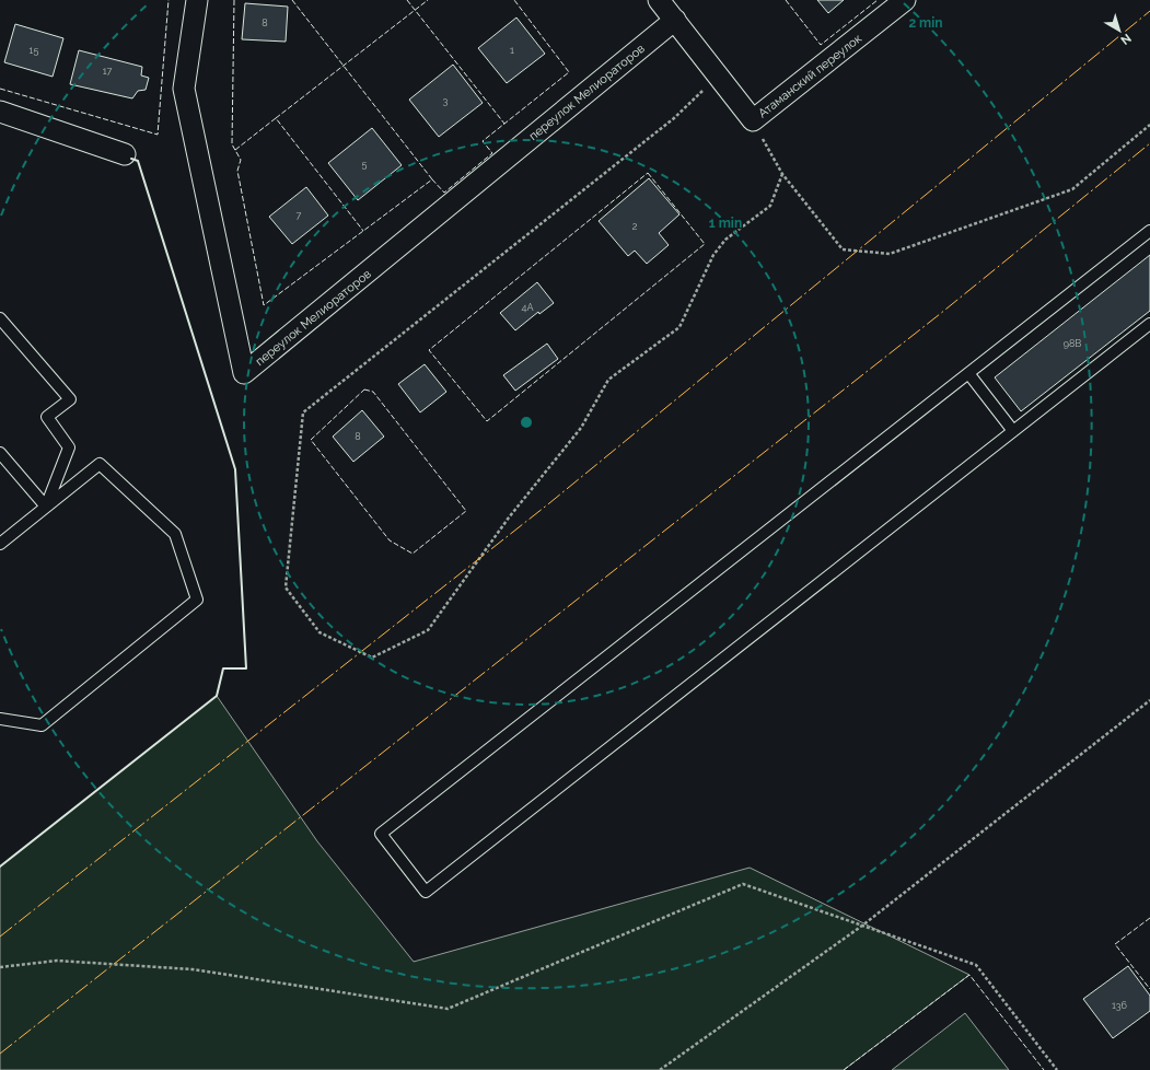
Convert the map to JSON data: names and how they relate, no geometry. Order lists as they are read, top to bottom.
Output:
{
  "streets": {
    "street": ["Атаманский переулок", "переулок Мелиораторов"]
  },
  "crossings": [
    ["Атаманский переулок", "переулок Мелиораторов"]
  ],
  "house_numbers": [
    "8",
    "15",
    "1",
    "17",
    "3",
    "5",
    "7",
    "2",
    "4А",
    "98В",
    "8",
    "136"
  ],
  "north": "bottom right",
  "rings": ["2 min", "1 min"]
}
